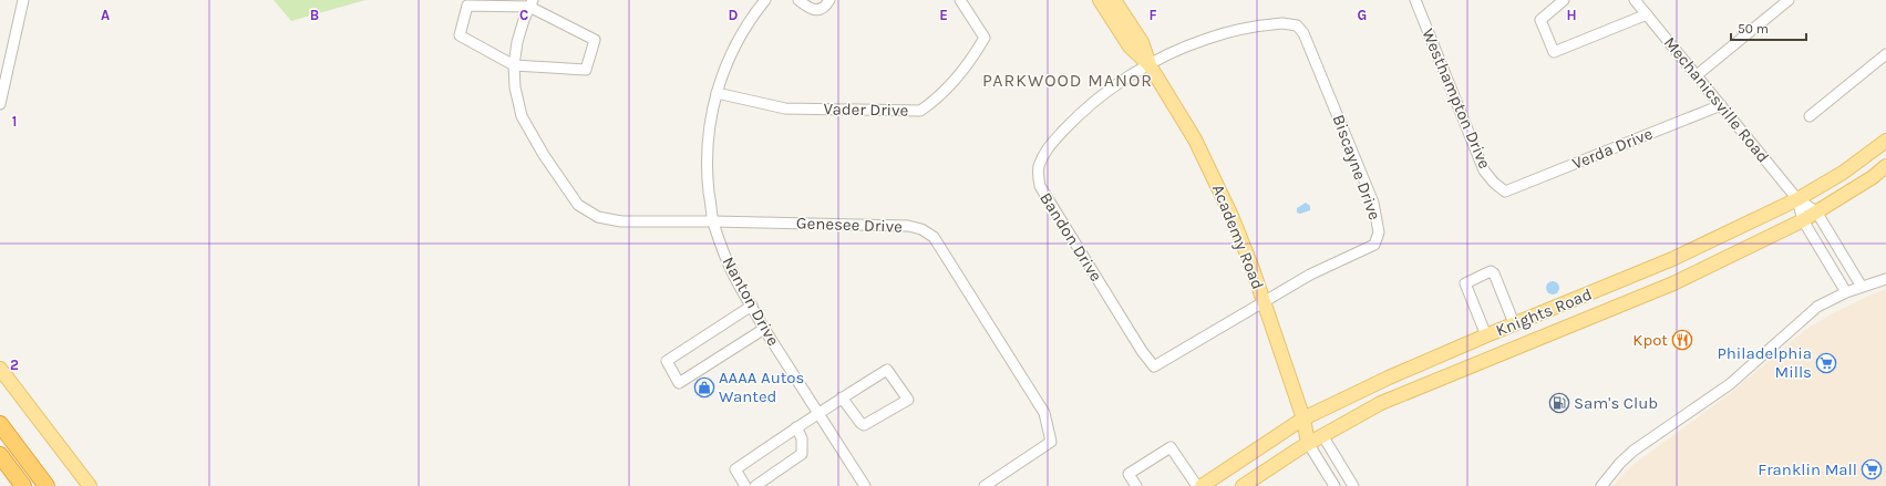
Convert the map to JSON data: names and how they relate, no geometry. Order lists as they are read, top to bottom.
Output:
{
  "streets": {
    "main road": ["Academy Road", "Knights Road"],
    "street": [
      "Westhampton Drive",
      "Mechanicsville Road",
      "Vader Drive",
      "Verda Drive",
      "Biscayne Drive",
      "Genesee Drive",
      "Bandon Drive",
      "Nanton Drive"
    ]
  },
  "crossings": [
    ["Westhampton Drive", "Verda Drive"],
    ["Mechanicsville Road", "Verda Drive"],
    ["Mechanicsville Road", "Knights Road"],
    ["Vader Drive", "Nanton Drive"],
    ["Biscayne Drive", "Bandon Drive"],
    ["Biscayne Drive", "Academy Road"],
    ["Genesee Drive", "Nanton Drive"],
    ["Bandon Drive", "Academy Road"],
    ["Academy Road", "Knights Road"]
  ],
  "districts": ["PARKWOOD MANOR"],
  "places": {
    "restaurant": ["Kpot"],
    "supermarket": ["Philadelphia Mills", "Franklin Mall"],
    "shop": ["AAAA Autos Wanted"],
    "fuel station": ["Sam's Club"]
  },
  "scale_bar": "50 m",
  "grid": {
    "columns": [
      "A",
      "B",
      "C",
      "D",
      "E",
      "F",
      "G",
      "H"
    ],
    "rows": ["1", "2"]
  }
}
